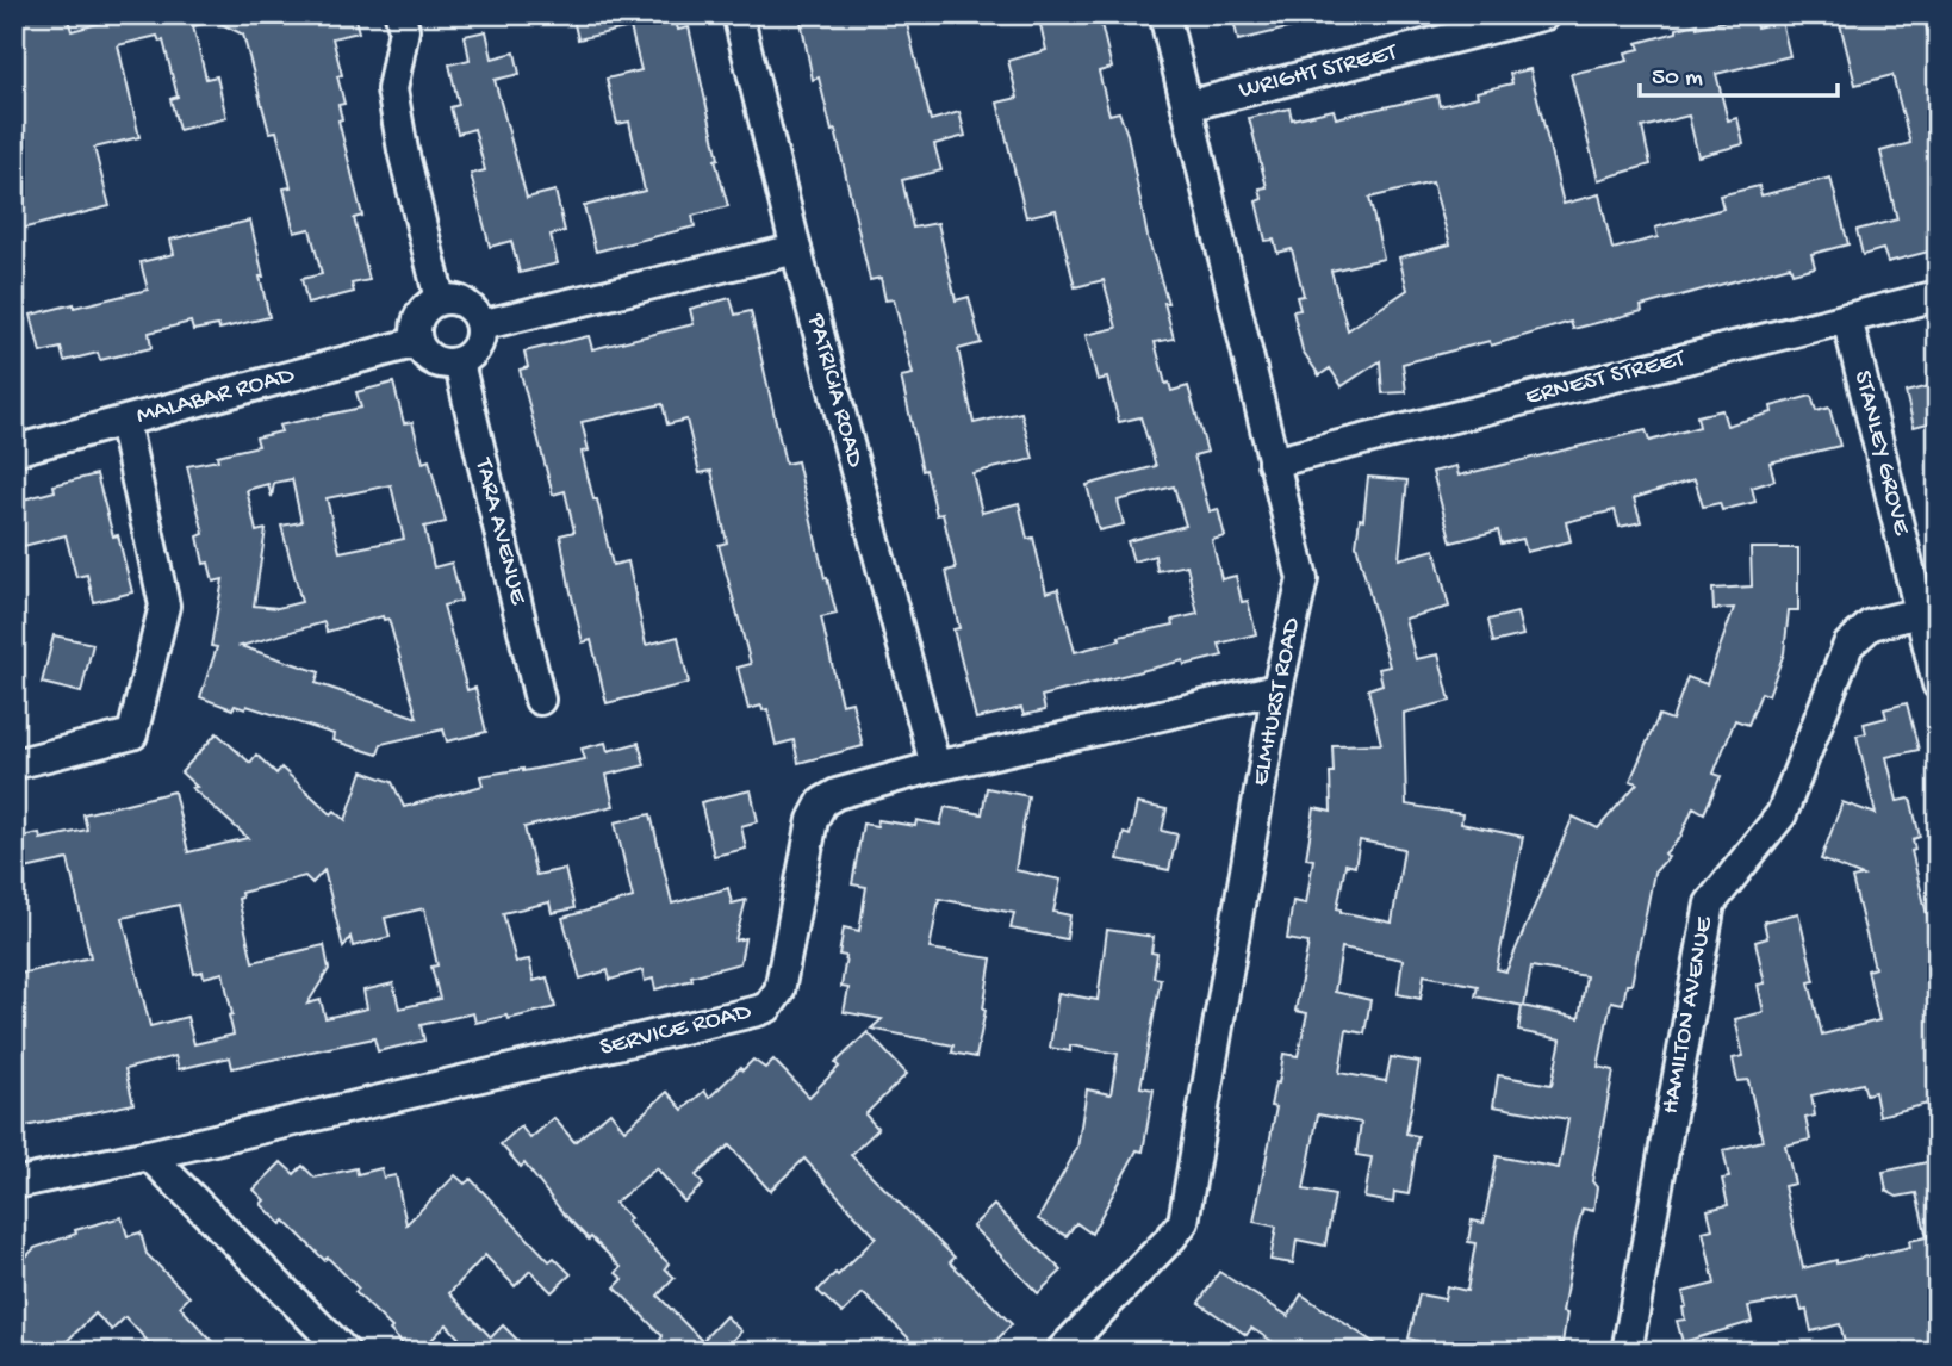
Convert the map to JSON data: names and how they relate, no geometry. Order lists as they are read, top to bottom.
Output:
{
  "streets": {
    "street": [
      "WRIGHT STREET",
      "ERNEST STREET",
      "PATRICIA ROAD",
      "MALABAR ROAD",
      "STANLEY GROVE",
      "TARA AVENUE",
      "ELMHURST ROAD",
      "HAMILTON AVENUE",
      "SERVICE ROAD"
    ]
  },
  "crossings": [
    ["WRIGHT STREET", "ELMHURST ROAD"],
    ["ERNEST STREET", "STANLEY GROVE"],
    ["ERNEST STREET", "ELMHURST ROAD"],
    ["PATRICIA ROAD", "SERVICE ROAD"],
    ["MALABAR ROAD", "TARA AVENUE"],
    ["STANLEY GROVE", "HAMILTON AVENUE"],
    ["ELMHURST ROAD", "SERVICE ROAD"]
  ],
  "scale_bar": "50 m"
}
